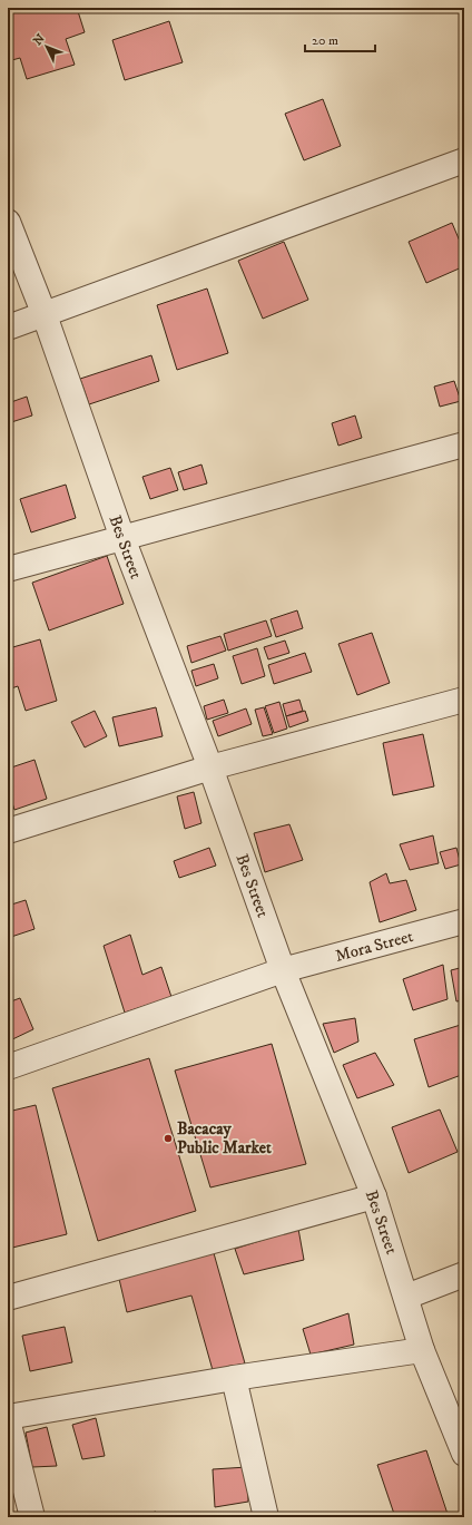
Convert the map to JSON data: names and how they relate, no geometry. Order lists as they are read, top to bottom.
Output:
{
  "streets": {
    "street": ["Bes Street", "Mora Street"]
  },
  "crossings": [
    ["Bes Street", "Mora Street"]
  ],
  "places": ["Bacacay Public Market"],
  "scale_bar": "20 m",
  "north": "top left"
}
